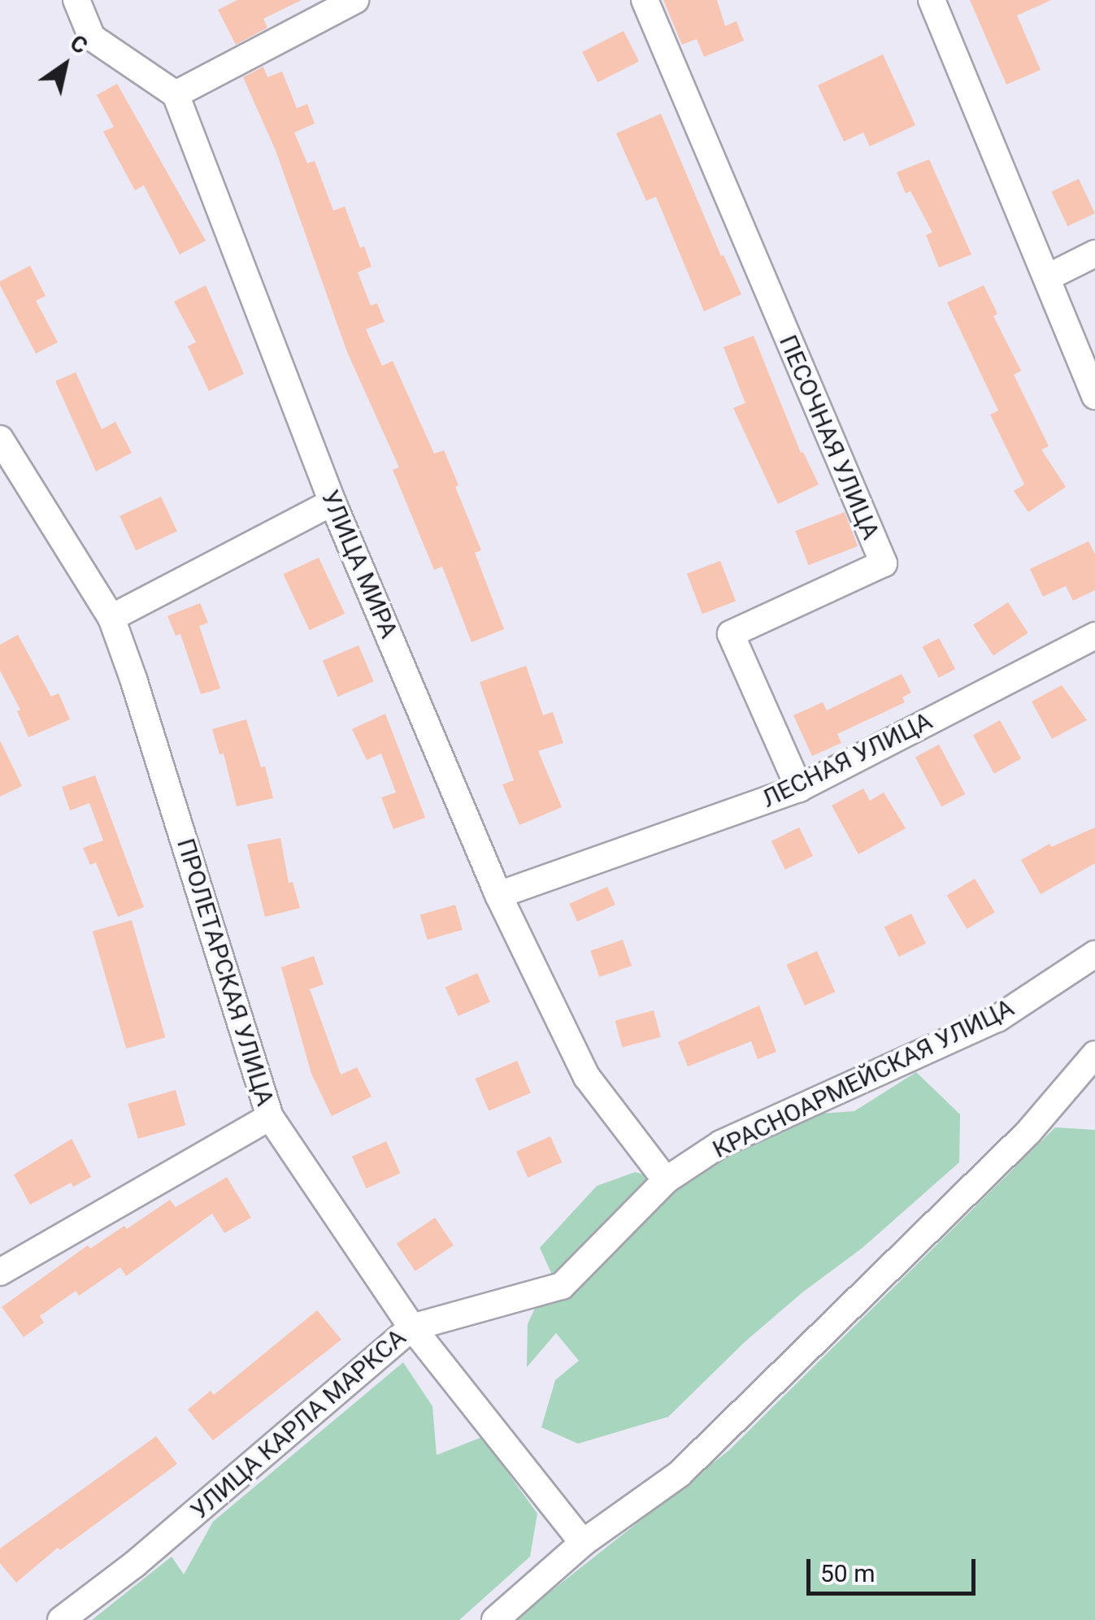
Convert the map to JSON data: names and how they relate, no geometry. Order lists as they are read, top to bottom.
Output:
{
  "streets": {
    "street": [
      "ПЕСОЧНАЯ УЛИЦА",
      "УЛИЦА МИРА",
      "ЛЕСНАЯ УЛИЦА",
      "ПРОЛЕТАРСКАЯ УЛИЦА",
      "КРАСНОАРМЕЙСКАЯ УЛИЦА",
      "УЛИЦА КАРЛА МАРКСА"
    ]
  },
  "crossings": [
    ["ПЕСОЧНАЯ УЛИЦА", "ЛЕСНАЯ УЛИЦА"],
    ["УЛИЦА МИРА", "ЛЕСНАЯ УЛИЦА"],
    ["УЛИЦА МИРА", "КРАСНОАРМЕЙСКАЯ УЛИЦА"],
    ["УЛИЦА МИРА", "УЛИЦА КАРЛА МАРКСА"],
    ["ПРОЛЕТАРСКАЯ УЛИЦА", "УЛИЦА КАРЛА МАРКСА"],
    ["КРАСНОАРМЕЙСКАЯ УЛИЦА", "УЛИЦА КАРЛА МАРКСА"]
  ],
  "scale_bar": "50 m",
  "north": "top right"
}
